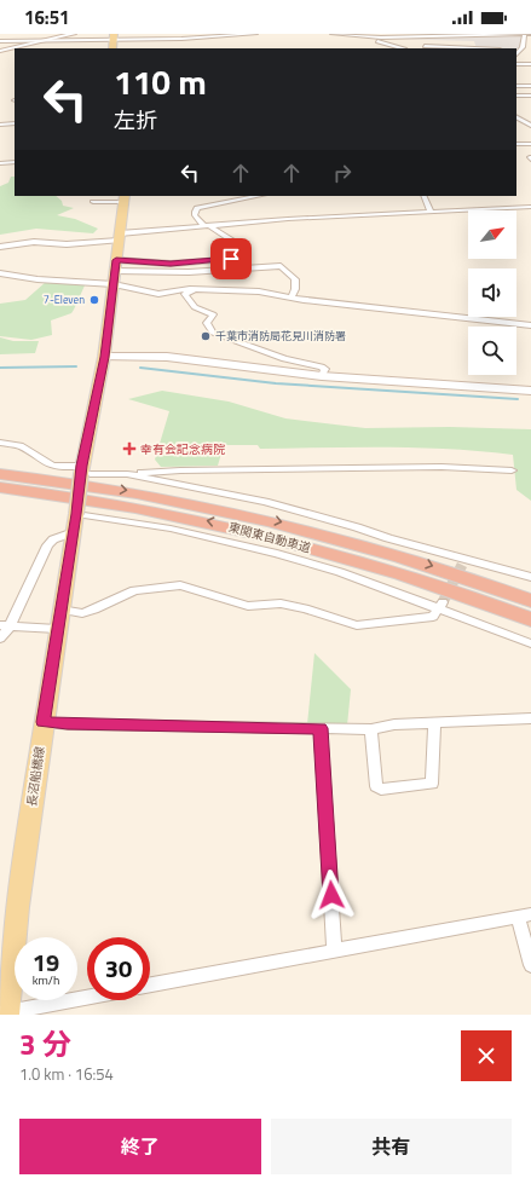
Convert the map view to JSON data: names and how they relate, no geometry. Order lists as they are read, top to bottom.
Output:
{
  "streets": {
    "highway": ["東関東自動車道"],
    "main road": ["長沼船橋線"]
  },
  "places": {
    "other": ["7-Eleven", "千葉市消防局花見川消防署"],
    "health": ["幸有会記念病院"]
  },
  "north": "top right",
  "page": {
    "status": "16:51",
    "turn": ["110 m", "左折"],
    "speed": "19 km/h",
    "limit": "30",
    "heading": ["3 分", "1.0 km · 16:54"],
    "buttons": ["終了", "共有"]
  }
}
